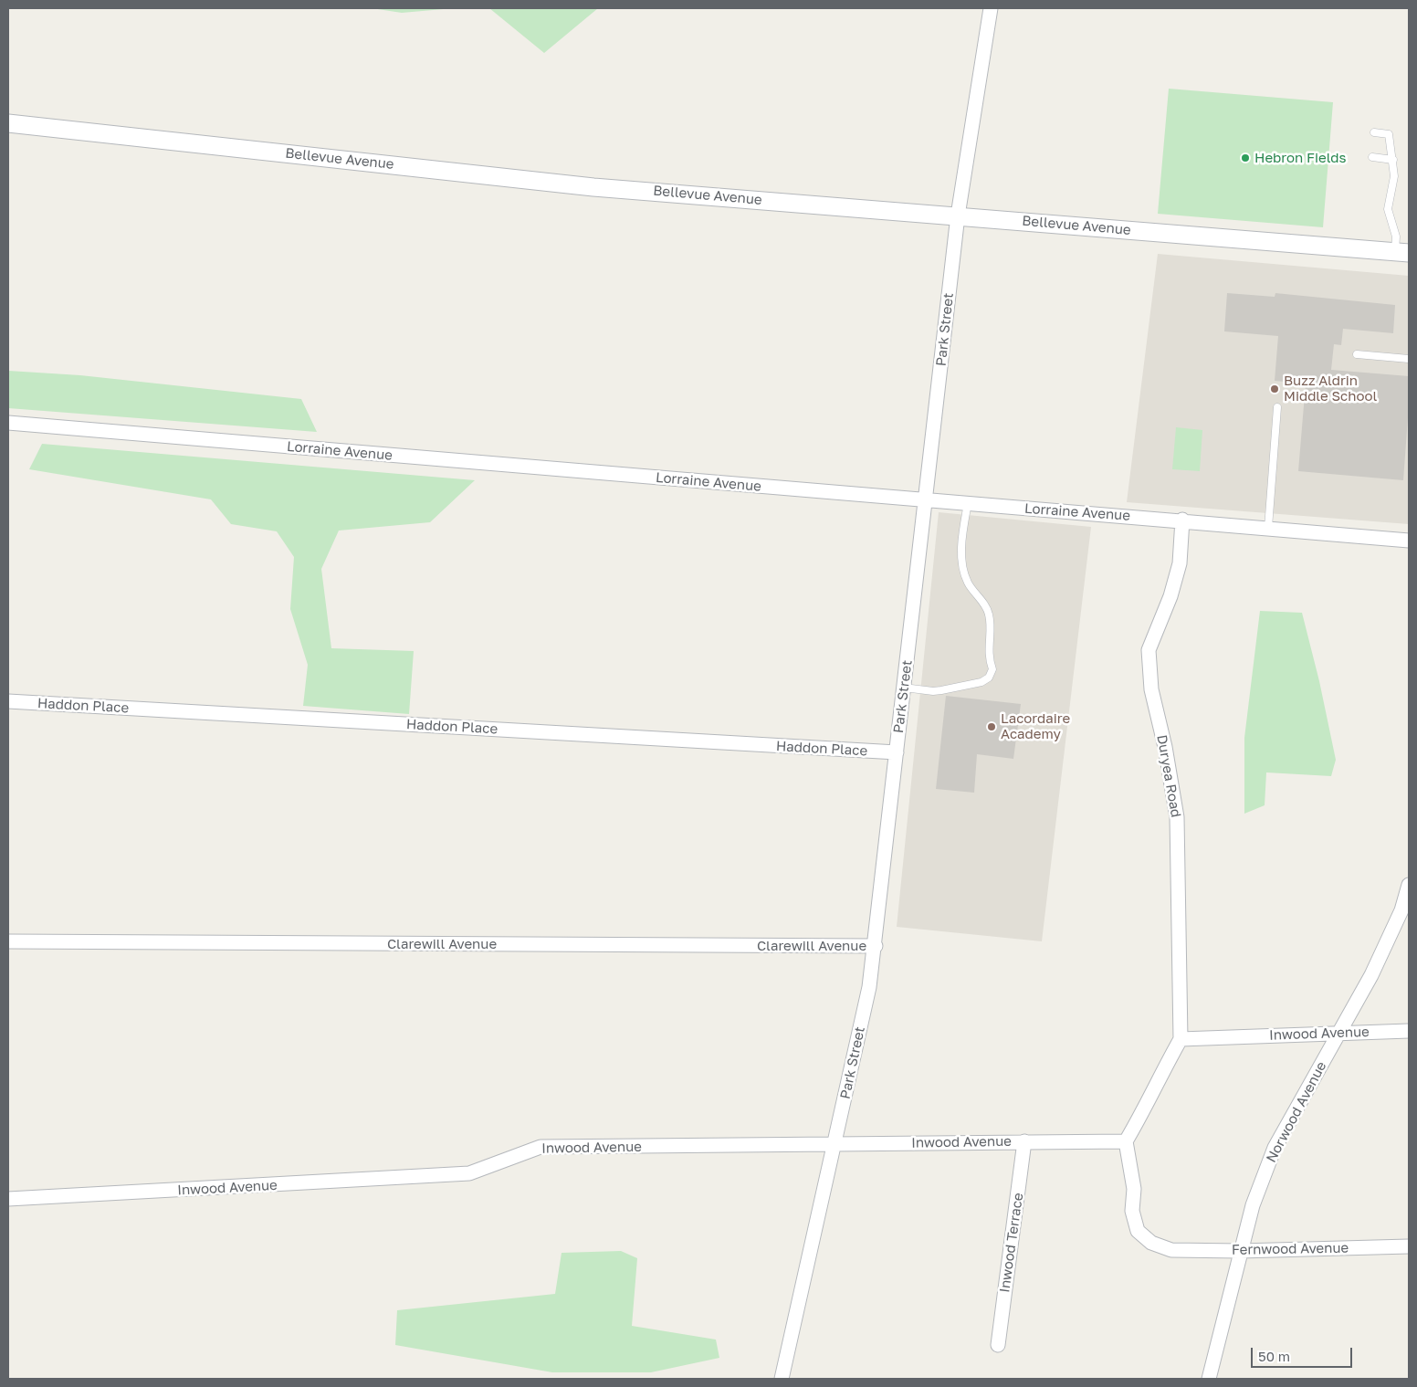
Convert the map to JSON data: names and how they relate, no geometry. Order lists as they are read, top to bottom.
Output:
{
  "streets": {
    "street": [
      "Bellevue Avenue",
      "Park Street",
      "Lorraine Avenue",
      "Haddon Place",
      "Duryea Road",
      "Clarewill Avenue",
      "Inwood Avenue",
      "Norwood Avenue",
      "Inwood Terrace",
      "Fernwood Avenue"
    ]
  },
  "crossings": [
    ["Bellevue Avenue", "Park Street"],
    ["Park Street", "Lorraine Avenue"],
    ["Park Street", "Haddon Place"],
    ["Park Street", "Clarewill Avenue"],
    ["Park Street", "Inwood Avenue"],
    ["Lorraine Avenue", "Duryea Road"],
    ["Duryea Road", "Inwood Avenue"],
    ["Inwood Avenue", "Norwood Avenue"],
    ["Inwood Avenue", "Inwood Terrace"],
    ["Inwood Avenue", "Fernwood Avenue"],
    ["Norwood Avenue", "Fernwood Avenue"]
  ],
  "places": ["Hebron Fields", "Buzz Aldrin Middle School", "Lacordaire Academy"],
  "scale_bar": "50 m"
}
